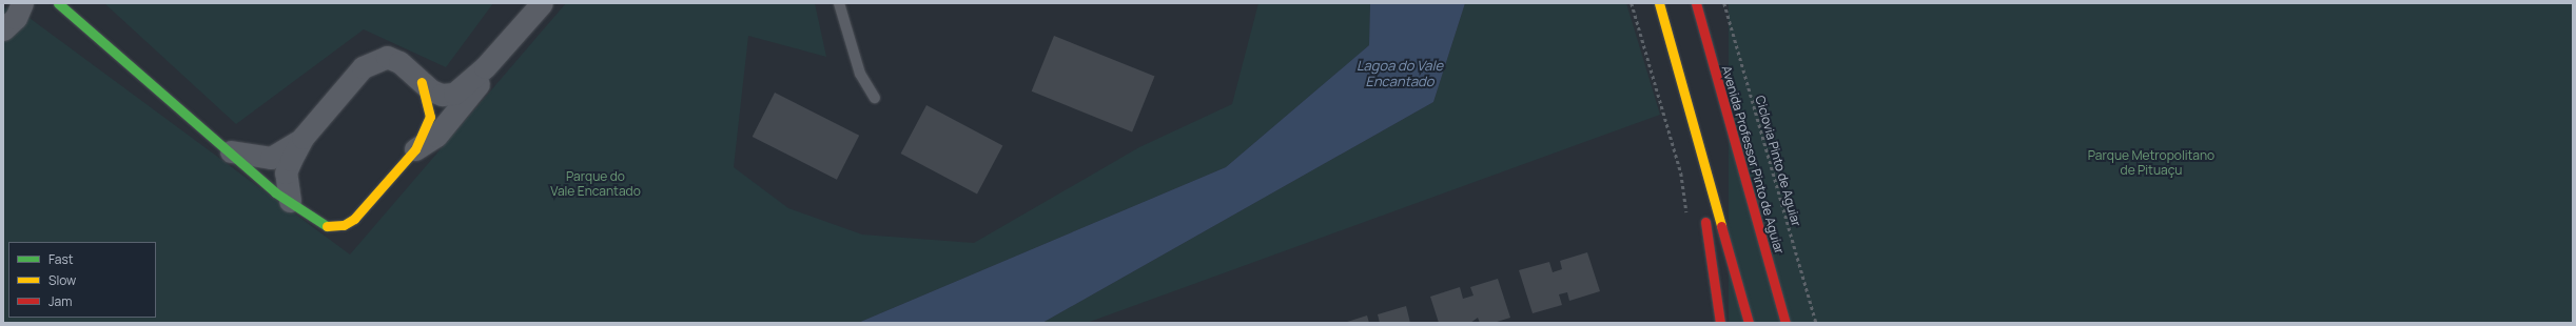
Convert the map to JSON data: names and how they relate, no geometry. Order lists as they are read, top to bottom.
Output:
{
  "streets": {
    "main road": ["Avenida Professor Pinto de Aguiar"],
    "path": ["Ciclovia Pinto de Aguiar"]
  },
  "water": ["Lagoa do Vale Encantado"],
  "parks": ["Parque Metropolitano de Pituaçu", "Parque do Vale Encantado"],
  "legend": ["Fast", "Slow", "Jam"]
}
